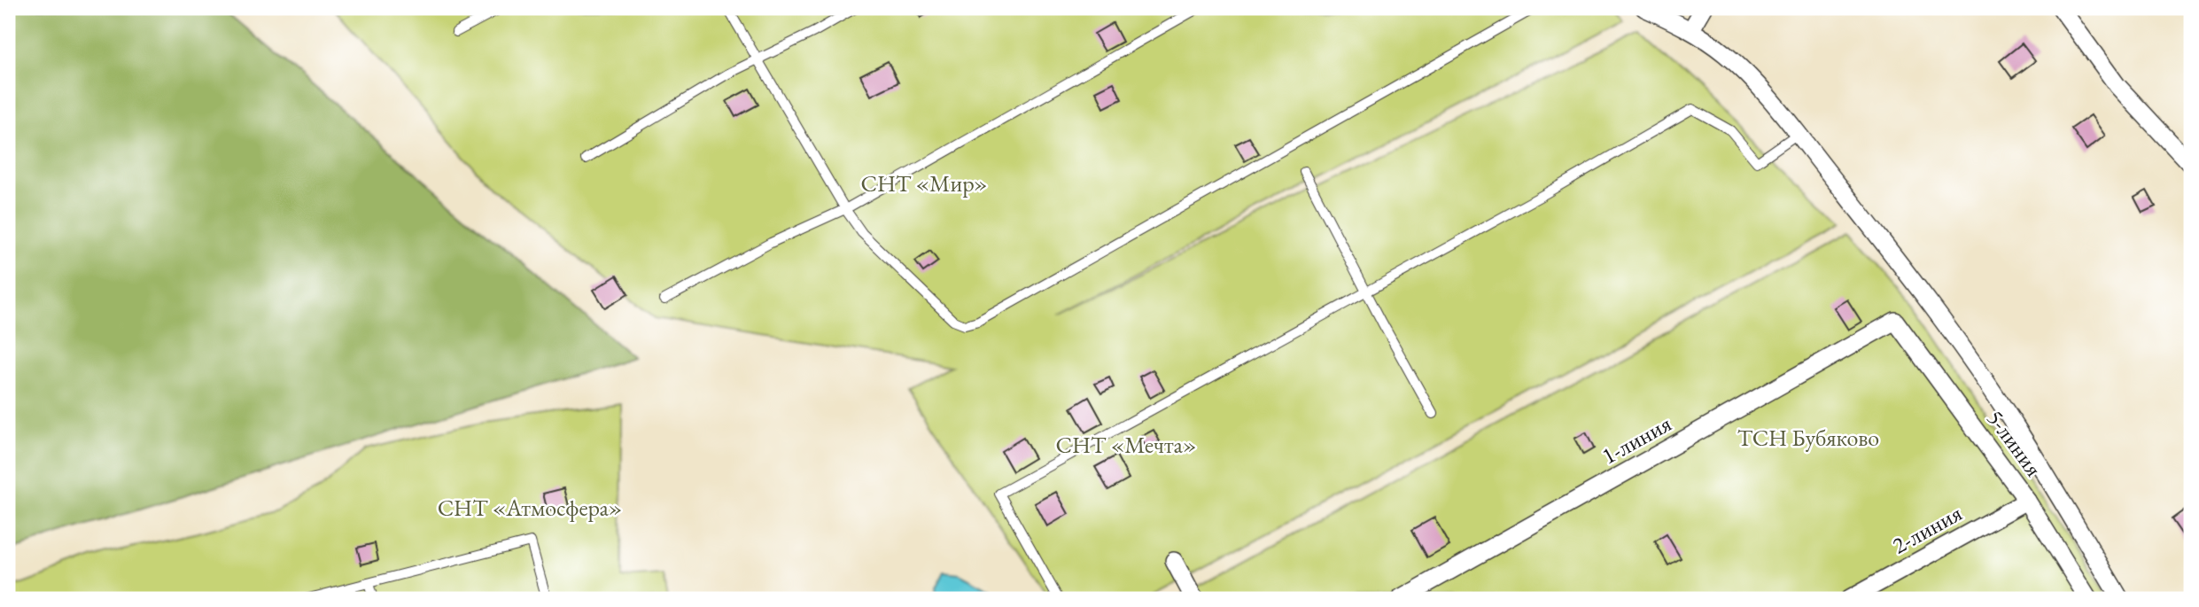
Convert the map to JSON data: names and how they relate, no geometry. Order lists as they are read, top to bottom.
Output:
{
  "streets": {
    "street": ["1-линия", "5-линия", "2-линия"]
  },
  "crossings": [
    ["1-линия", "5-линия"],
    ["5-линия", "2-линия"]
  ],
  "parks": [
    "СНТ «Мир»",
    "ТСН Бубяково",
    "СНТ «Мечта»",
    "СНТ «Атмосфера»"
  ]
}
